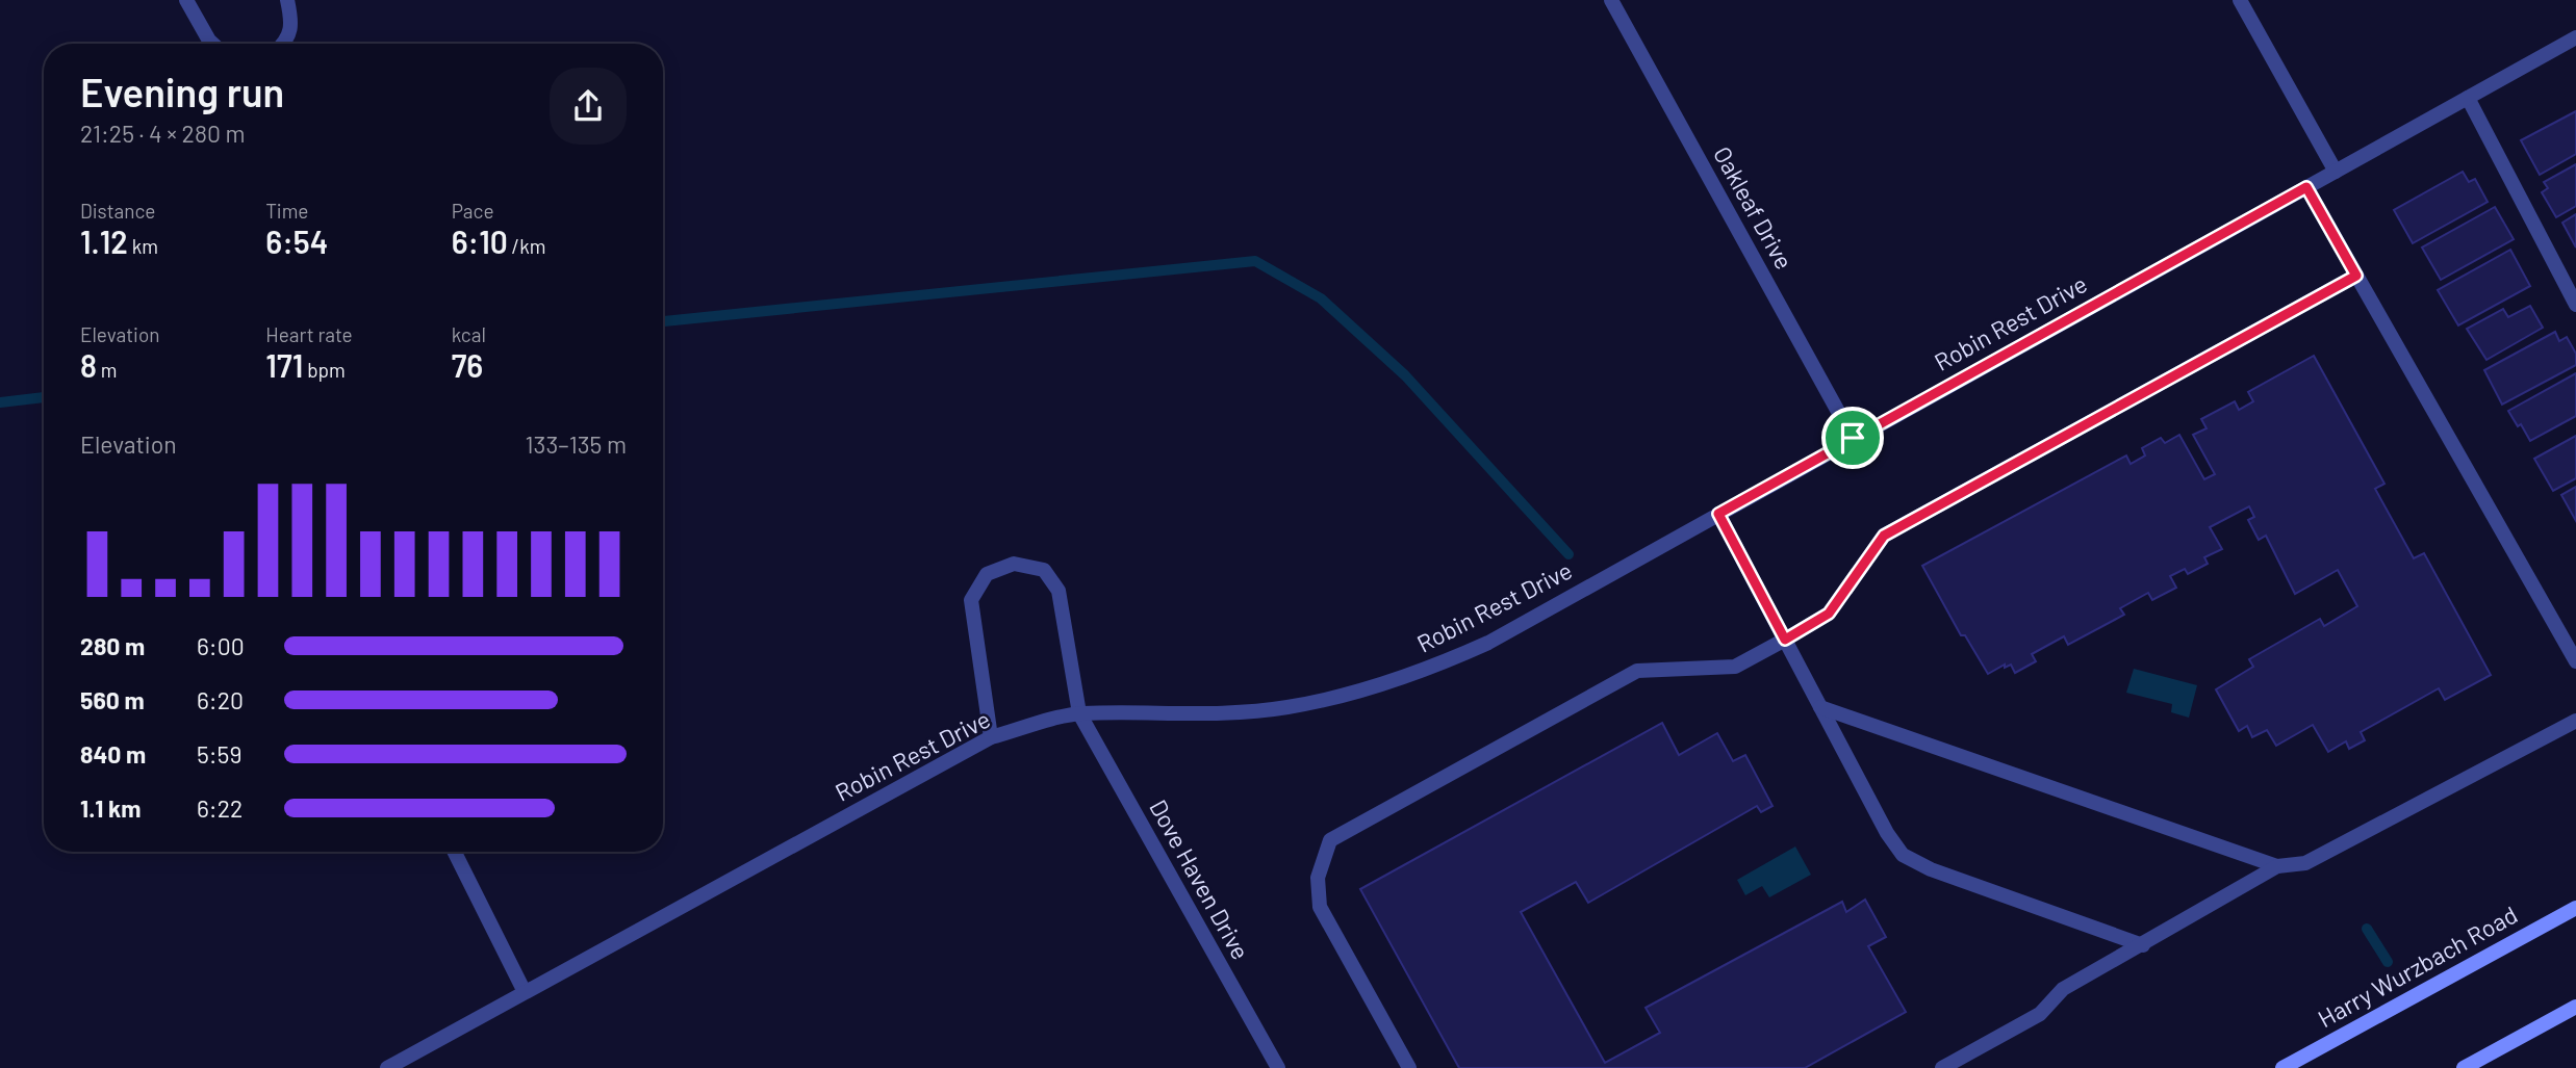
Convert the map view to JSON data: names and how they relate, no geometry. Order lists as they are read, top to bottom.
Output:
{
  "streets": {
    "main road": ["Harry Wurzbach Road"],
    "street": ["Oakleaf Drive", "Robin Rest Drive", "Dove Haven Drive"]
  },
  "crossings": [
    ["Oakleaf Drive", "Robin Rest Drive"],
    ["Robin Rest Drive", "Dove Haven Drive"]
  ],
  "page": {
    "heading": ["Evening run", "21:25 · 4 × 280 m"],
    "stats": [
      ["Distance", "1.12 km"],
      ["Time", "6:54"],
      ["Pace", "6:10 /km"],
      ["Elevation", "8 m"],
      ["Heart rate", "171 bpm"],
      ["kcal", "76"]
    ],
    "chart": ["Elevation", "133–135 m"],
    "list": [
      {
        "name": "280 m",
        "note": "6:00"
      },
      {
        "name": "560 m",
        "note": "6:20"
      },
      {
        "name": "840 m",
        "note": "5:59"
      },
      {
        "name": "1.1 km",
        "note": "6:22"
      }
    ]
  }
}
